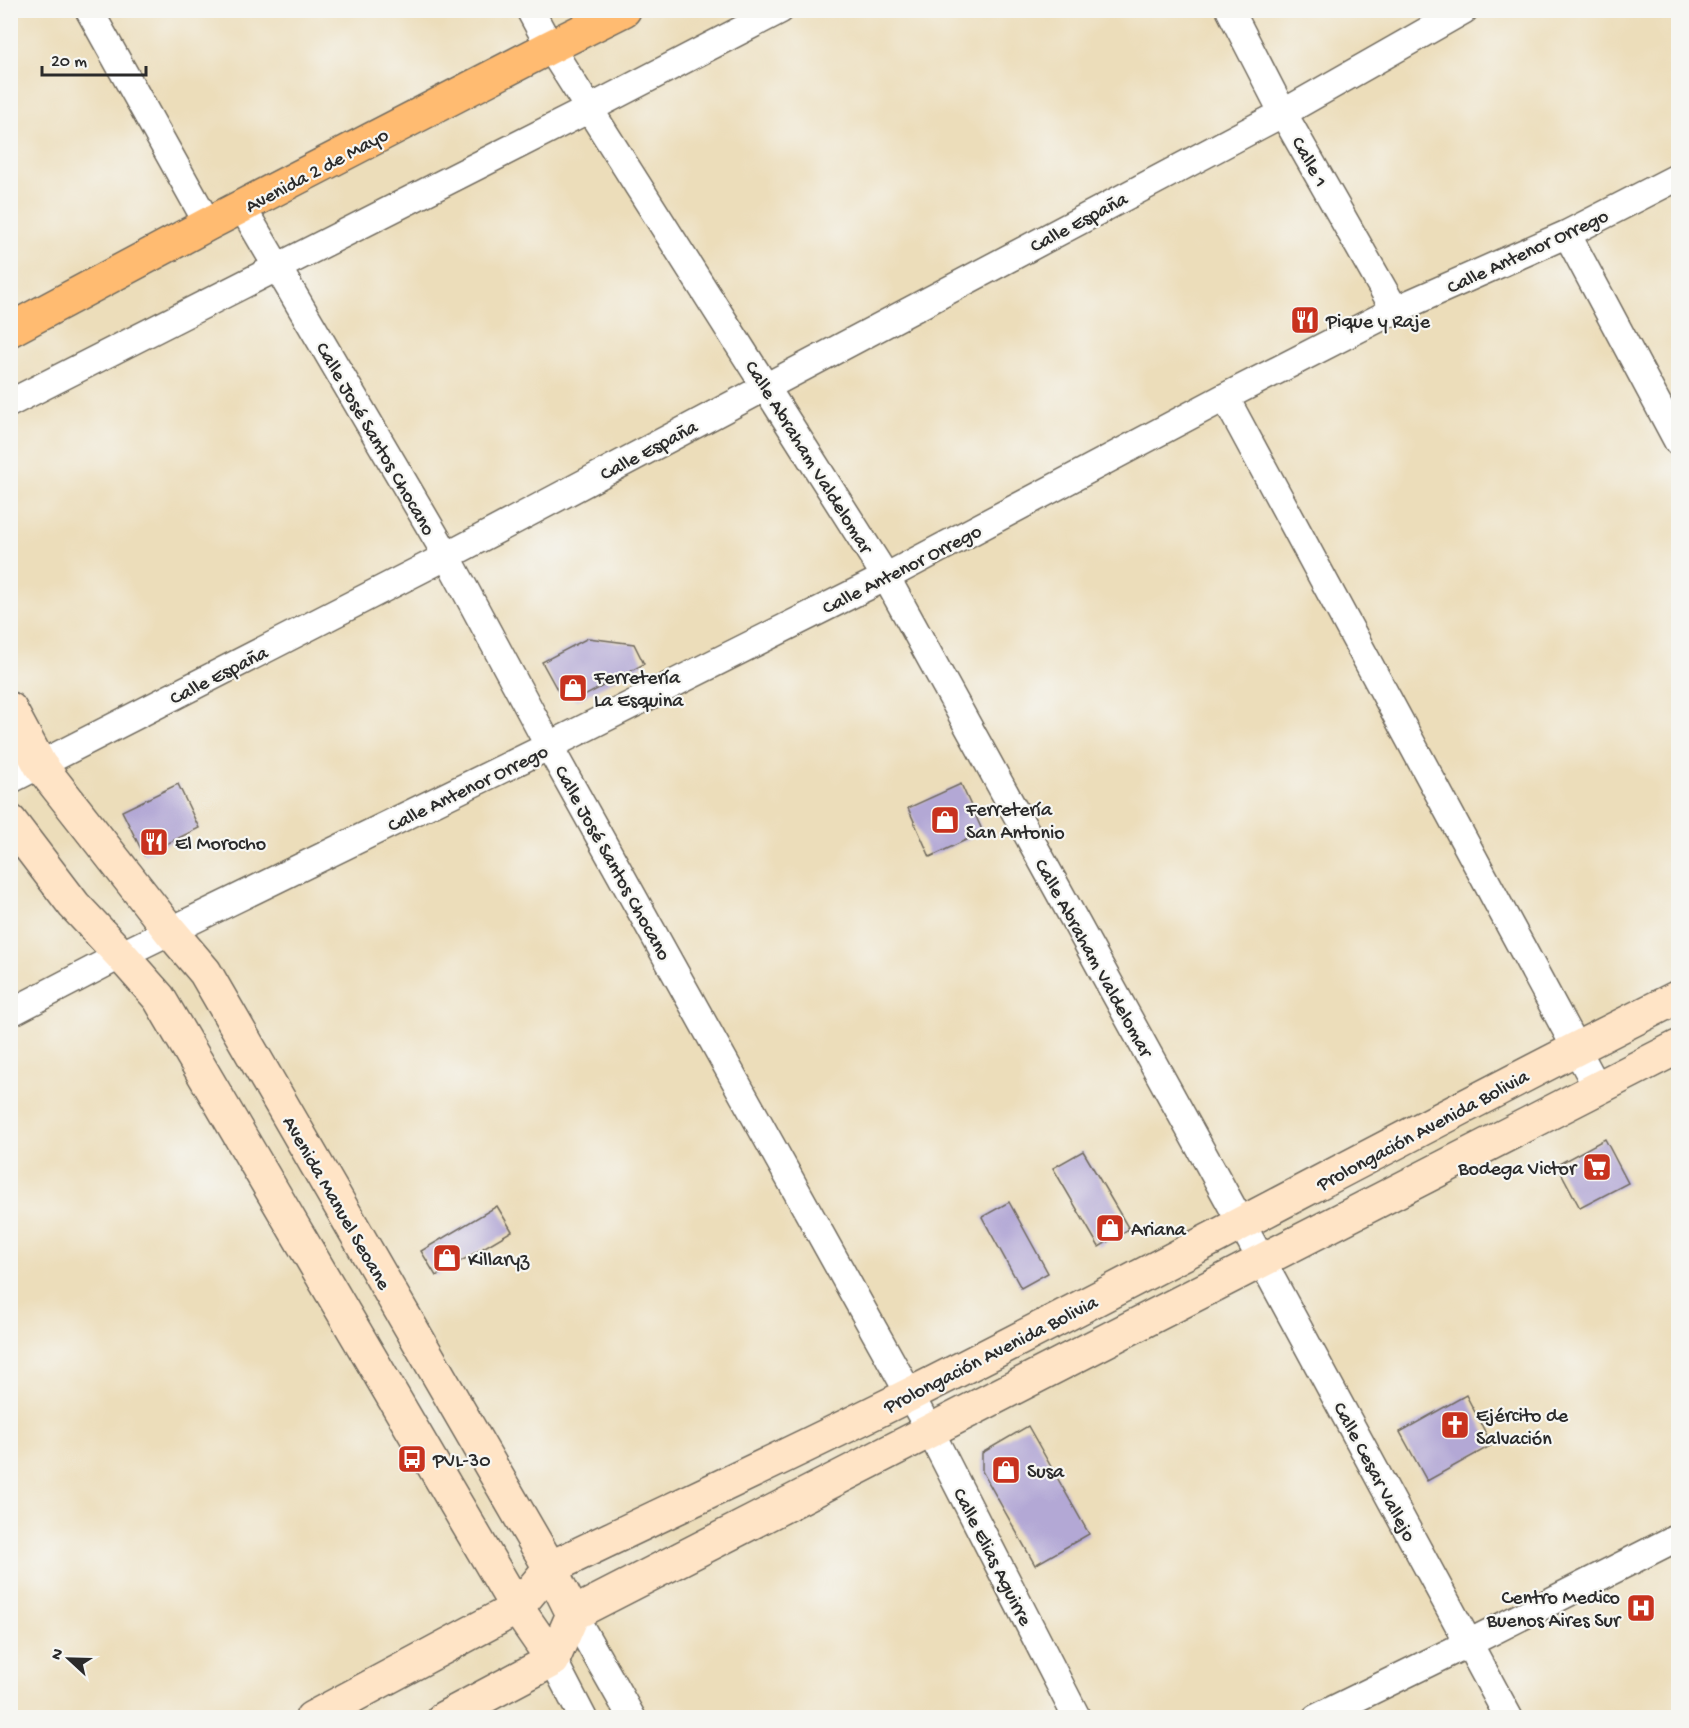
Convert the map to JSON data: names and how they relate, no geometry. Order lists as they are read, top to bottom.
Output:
{
  "streets": {
    "highway": ["Avenida 2 de Mayo"],
    "street": [
      "Calle 1",
      "Calle España",
      "Calle Antenor Orrego",
      "Calle José Santos Chocano",
      "Calle Abraham Valdelomar",
      "Prolongación Avenida Bolivia",
      "Avenida Manuel Seoane",
      "Calle Cesar Vallejo",
      "Calle Elias Aguirre"
    ]
  },
  "crossings": [
    ["Calle 1", "Calle España"],
    ["Calle 1", "Calle Antenor Orrego"],
    ["Avenida 2 de Mayo", "Calle José Santos Chocano"],
    ["Avenida 2 de Mayo", "Calle Abraham Valdelomar"],
    ["Calle España", "Calle José Santos Chocano"],
    ["Calle España", "Calle Abraham Valdelomar"],
    ["Calle España", "Avenida Manuel Seoane"],
    ["Calle Antenor Orrego", "Calle José Santos Chocano"],
    ["Calle Antenor Orrego", "Calle Abraham Valdelomar"],
    ["Calle Antenor Orrego", "Avenida Manuel Seoane"],
    ["Calle José Santos Chocano", "Prolongación Avenida Bolivia"],
    ["Calle José Santos Chocano", "Calle Elias Aguirre"],
    ["Calle Abraham Valdelomar", "Prolongación Avenida Bolivia"],
    ["Calle Abraham Valdelomar", "Calle Cesar Vallejo"],
    ["Prolongación Avenida Bolivia", "Avenida Manuel Seoane"],
    ["Prolongación Avenida Bolivia", "Calle Cesar Vallejo"],
    ["Prolongación Avenida Bolivia", "Calle Elias Aguirre"]
  ],
  "places": {
    "restaurant": ["Pique y Raje", "El Morocho"],
    "shop": [
      "Ferretería La Esquina",
      "Ferretería San Antonio",
      "Ariana",
      "Killaryz",
      "Susa"
    ],
    "supermarket": ["Bodega Victor"],
    "church": ["Ejército de Salvación"],
    "bus stop": ["PVL-30"],
    "hospital": ["Centro Medico Buenos Aires Sur"]
  },
  "scale_bar": "20 m",
  "north": "left"
}
